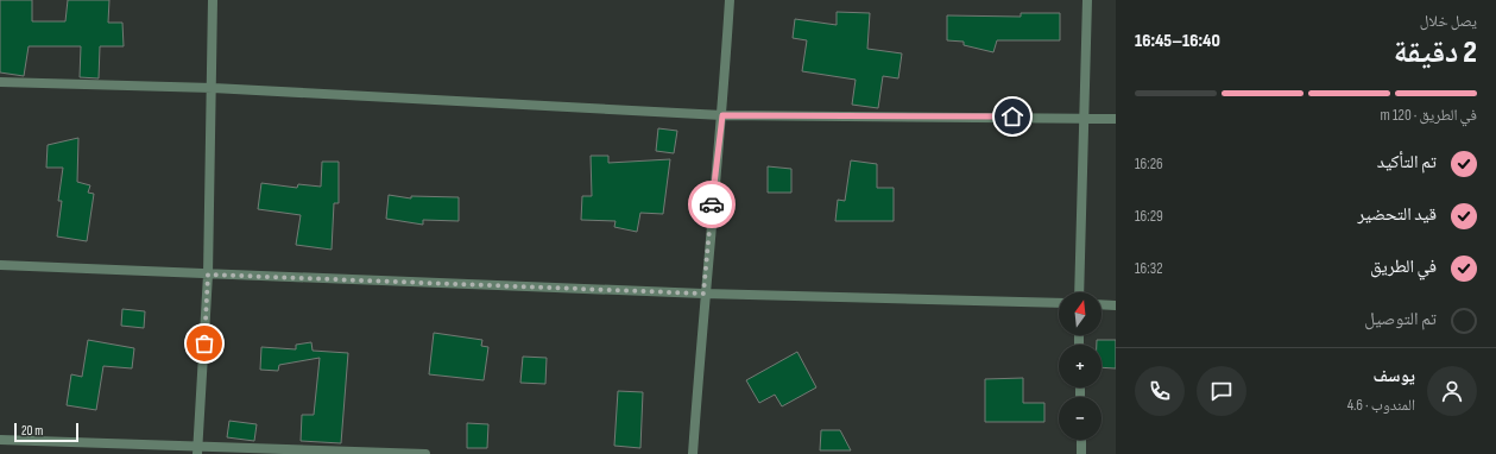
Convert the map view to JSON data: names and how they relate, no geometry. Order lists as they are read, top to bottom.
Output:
{
  "scale_bar": "20 m",
  "north": "top",
  "page": {
    "heading": ["2 دقيقة", "يصل خلال", "16:40–16:45"],
    "panel": ["يوسف", "المندوب · 4.6"],
    "bar": "في الطريق · 120 m",
    "list": [
      ["تم التأكيد", "16:26"],
      ["قيد التحضير", "16:29"],
      ["في الطريق", "16:32"],
      "تم التوصيل"
    ],
    "map_buttons": ["+", "−"],
    "scale": "20 m"
  }
}
